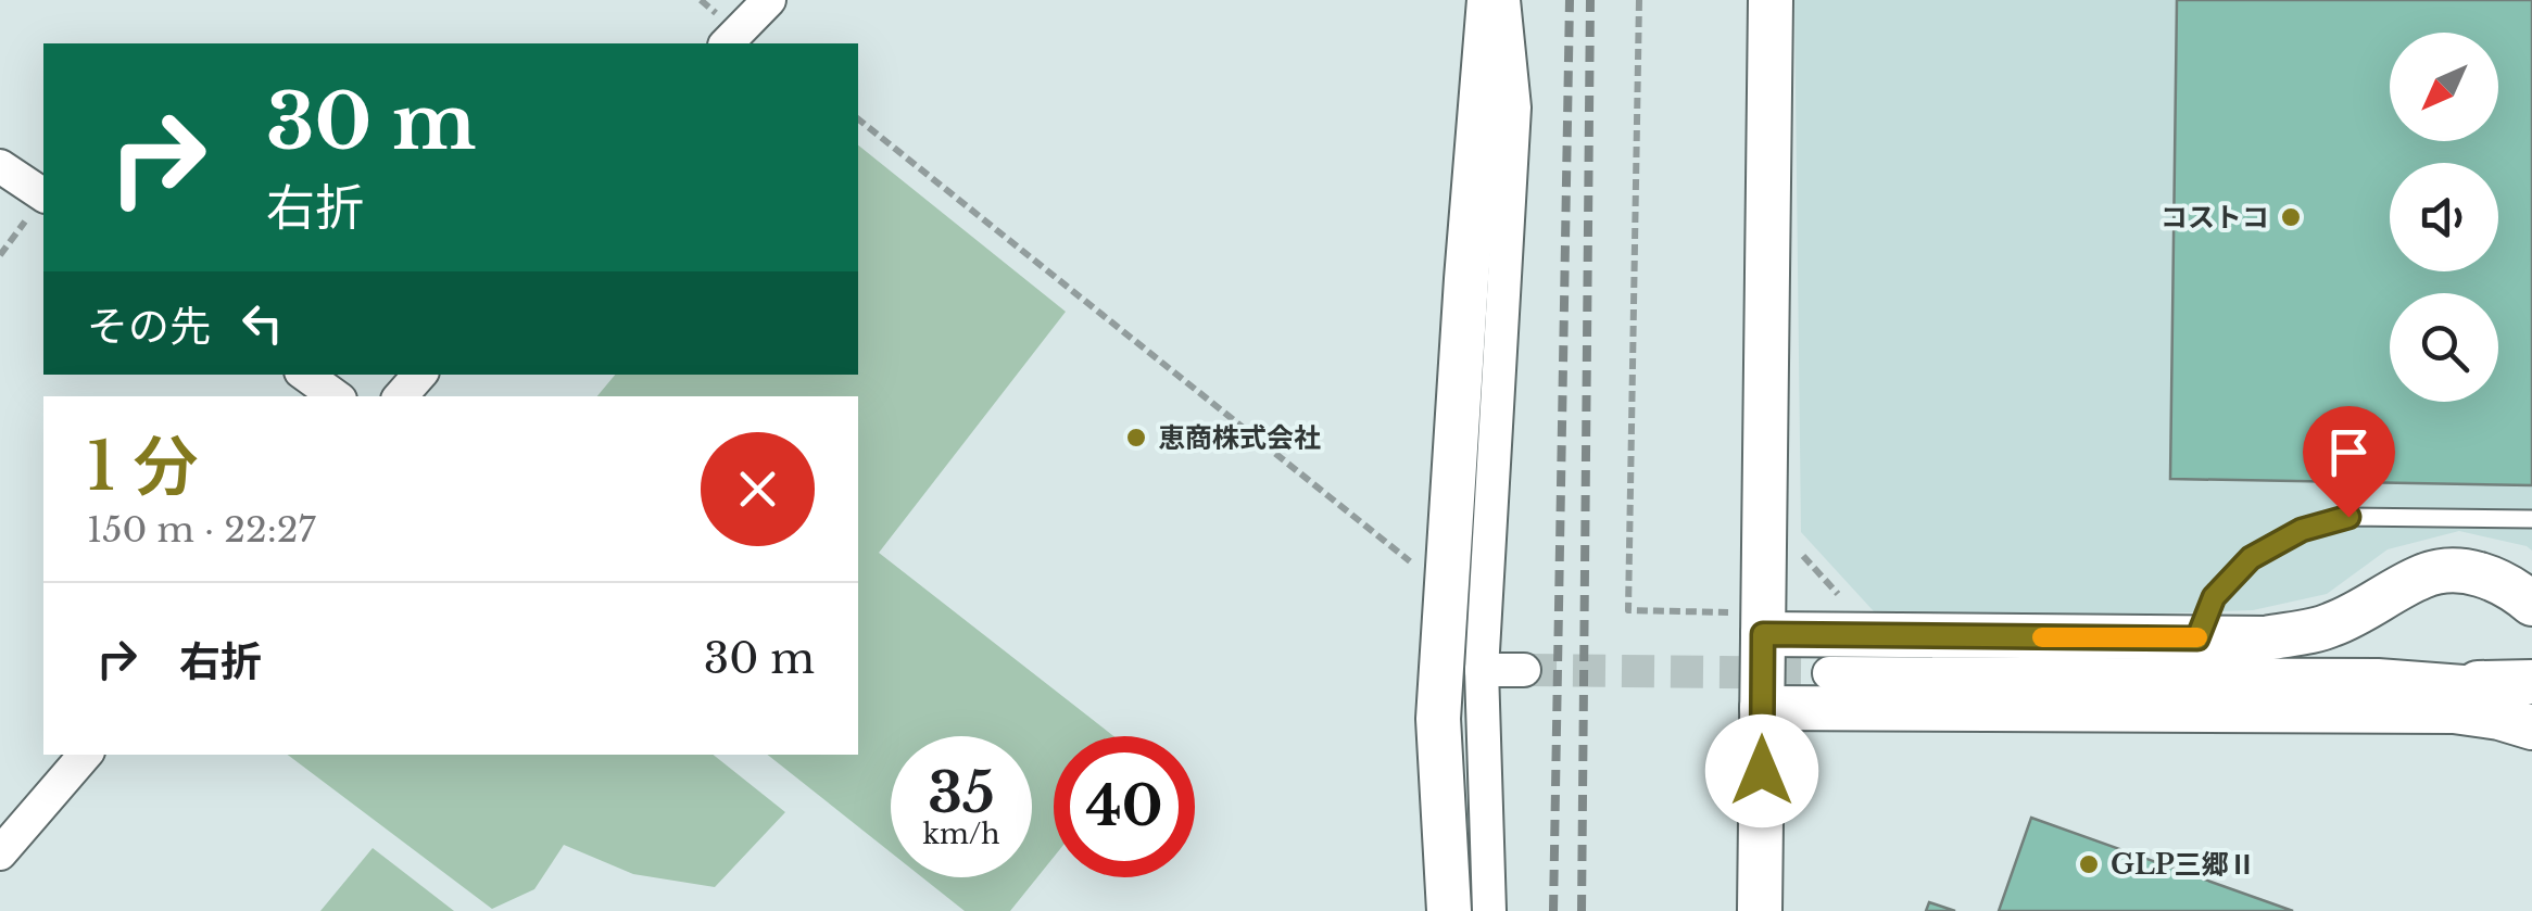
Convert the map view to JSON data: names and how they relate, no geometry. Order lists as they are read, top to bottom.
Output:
{
  "places": ["コストコ", "恵商株式会社", "GLP三郷Ⅱ"],
  "north": "bottom left",
  "page": {
    "turn": ["30 m", "右折"],
    "then": "その先",
    "heading": ["1 分", "150 m · 22:27"],
    "list": [
      {
        "name": "右折",
        "value": "30 m"
      }
    ],
    "speed": "35 km/h",
    "limit": "40"
  }
}
